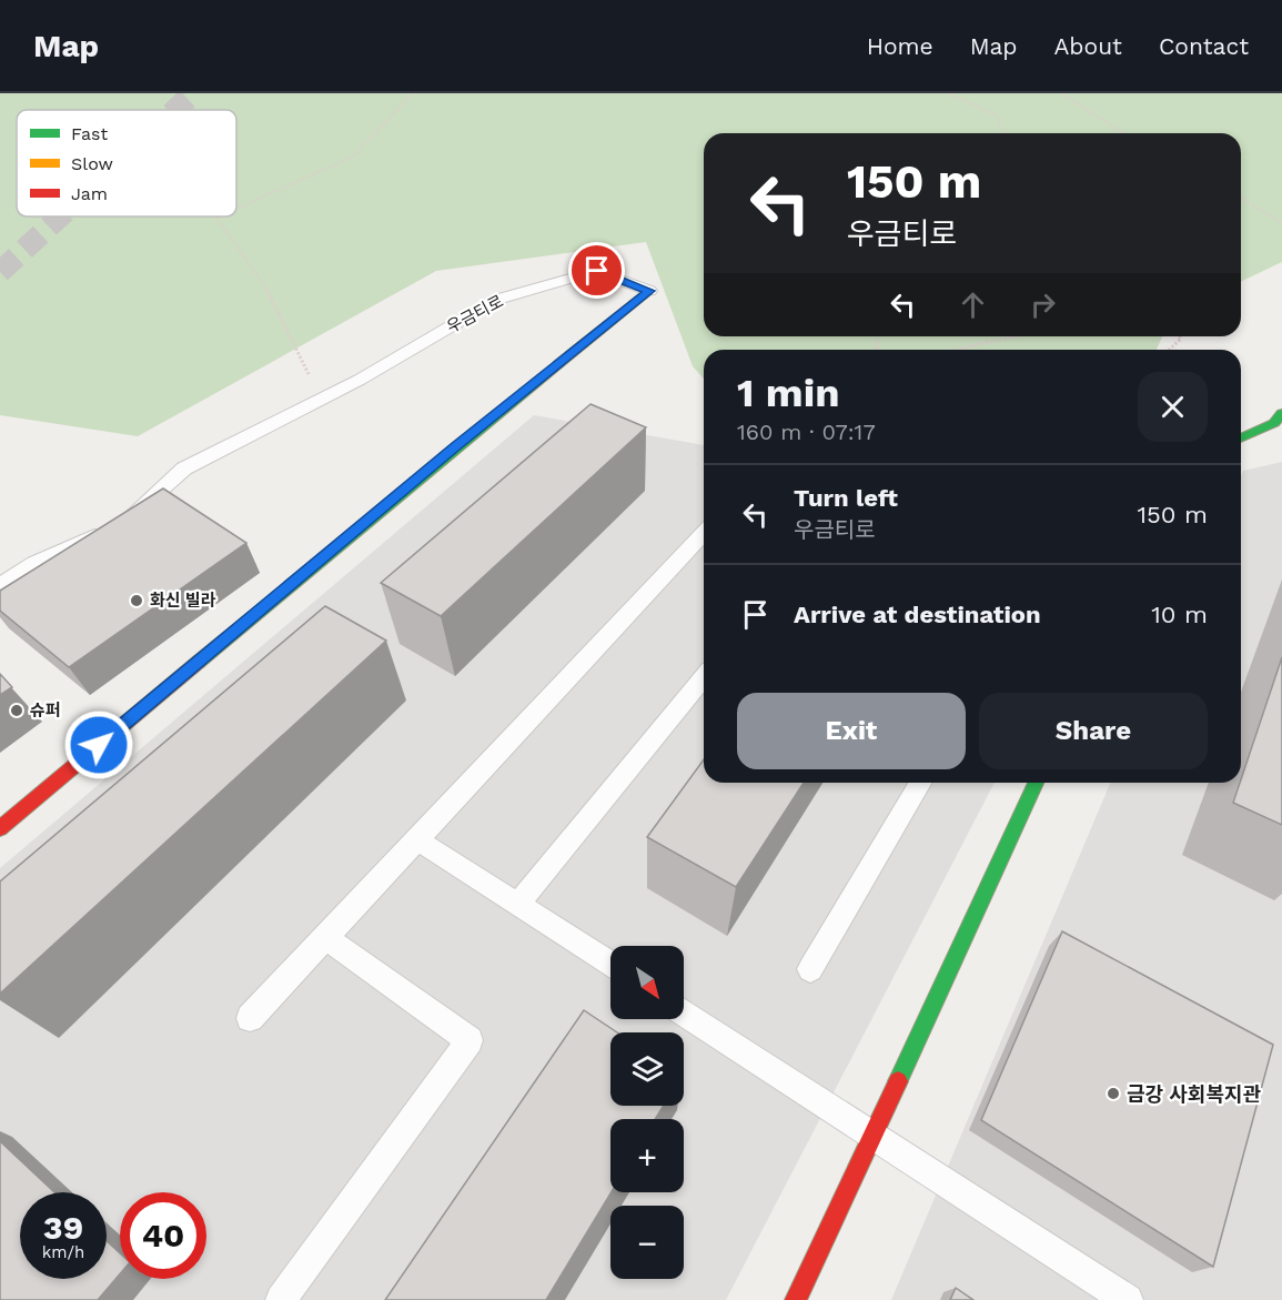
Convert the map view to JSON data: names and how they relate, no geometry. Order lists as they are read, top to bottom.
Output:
{
  "streets": {
    "street": ["우금티로"]
  },
  "places": ["화신 빌라", "슈퍼", "금강 사회복지관"],
  "legend": ["Fast", "Slow", "Jam"],
  "north": "bottom right",
  "page": {
    "header": "Map",
    "nav": [
      "Home",
      "Map",
      "About",
      "Contact"
    ],
    "turn": ["150 m", "우금티로"],
    "heading": ["1 min", "160 m · 07:17"],
    "list": [
      {
        "name": "Turn left",
        "note": "우금티로",
        "value": "150 m"
      },
      {
        "name": "Arrive at destination",
        "value": "10 m"
      }
    ],
    "buttons": ["Exit", "Share"],
    "map_buttons": ["+", "−"],
    "speed": "39 km/h",
    "limit": "40"
  }
}
